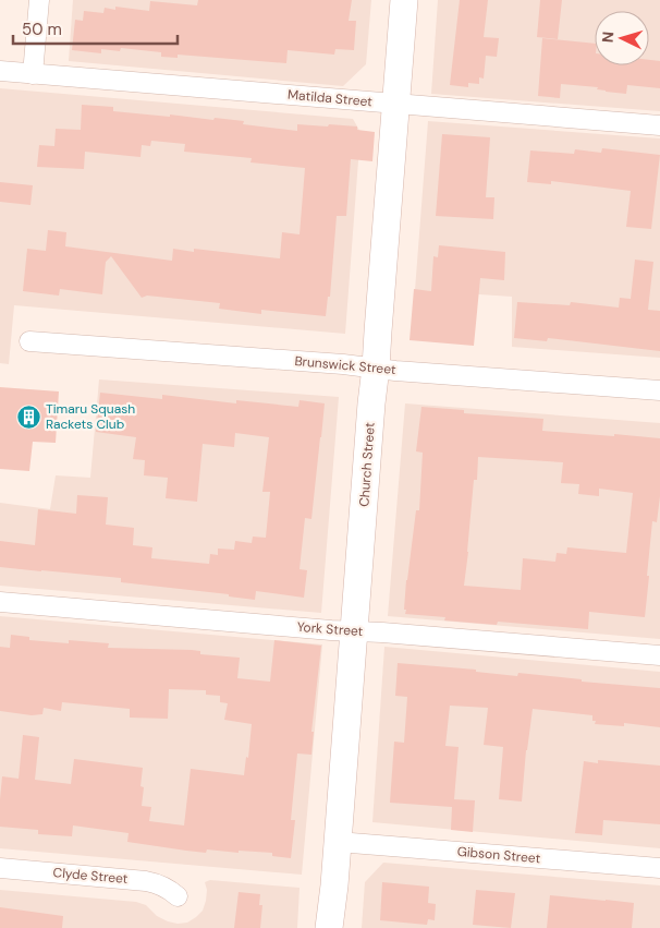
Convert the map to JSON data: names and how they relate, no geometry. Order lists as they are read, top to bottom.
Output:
{
  "streets": {
    "street": [
      "Matilda Street",
      "Brunswick Street",
      "Church Street",
      "York Street",
      "Gibson Street",
      "Clyde Street"
    ]
  },
  "crossings": [
    ["Matilda Street", "Church Street"],
    ["Brunswick Street", "Church Street"],
    ["Church Street", "York Street"],
    ["Church Street", "Gibson Street"]
  ],
  "places": {
    "building": ["Timaru Squash Rackets Club"]
  },
  "scale_bar": "50 m",
  "north": "left"
}
